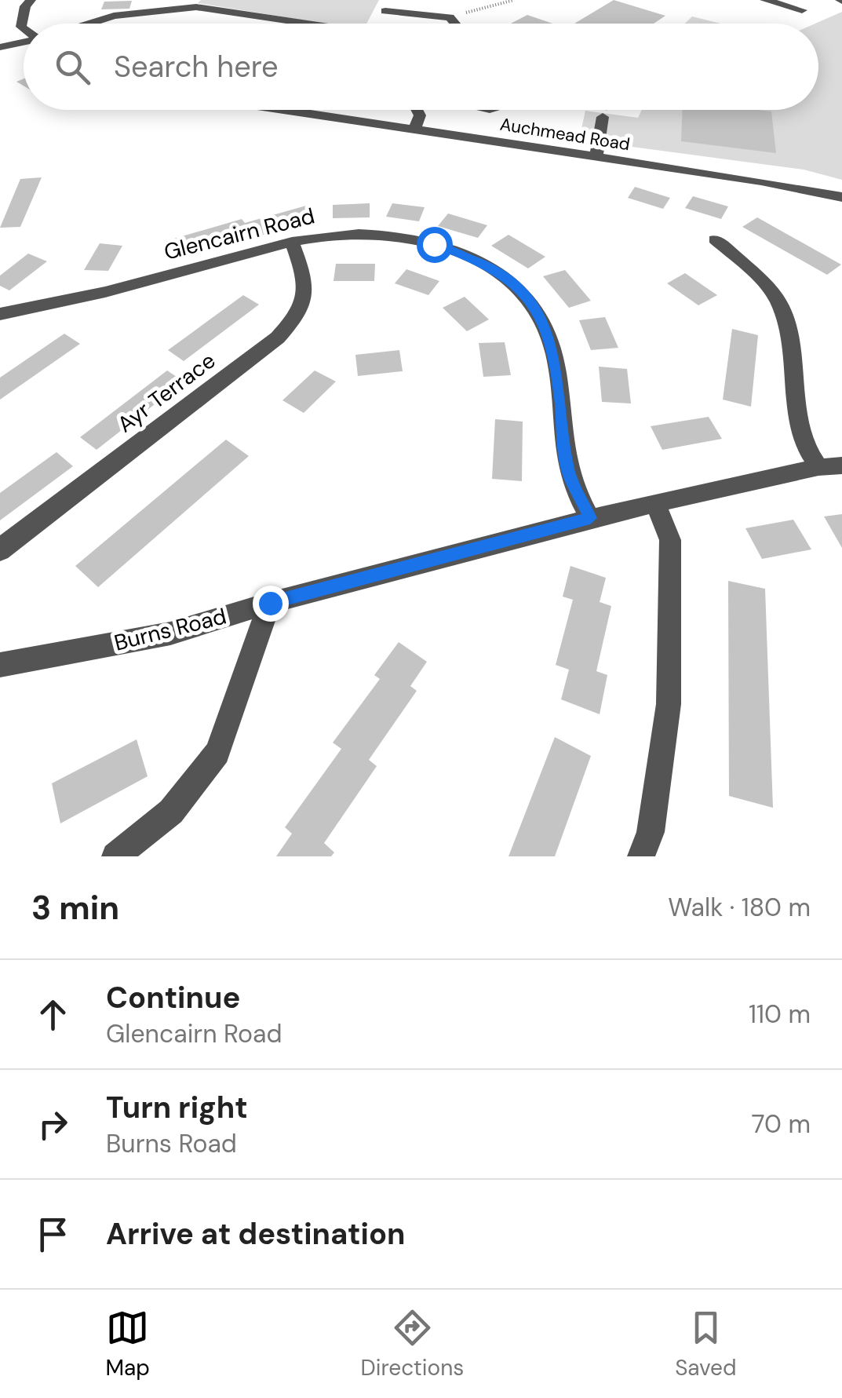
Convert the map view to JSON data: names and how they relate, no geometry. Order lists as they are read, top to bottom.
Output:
{
  "streets": {
    "street": [
      "Auchmead Road",
      "Glencairn Road",
      "Ayr Terrace",
      "Burns Road"
    ]
  },
  "crossings": [
    ["Glencairn Road", "Ayr Terrace"],
    ["Glencairn Road", "Burns Road"]
  ],
  "page": {
    "search": "Search here",
    "heading": ["3 min", "Walk · 180 m"],
    "list": [
      ["Continue", "Glencairn Road", "110 m"],
      ["Turn right", "Burns Road", "70 m"],
      "Arrive at destination"
    ],
    "nav": ["Map", "Directions", "Saved"]
  }
}
